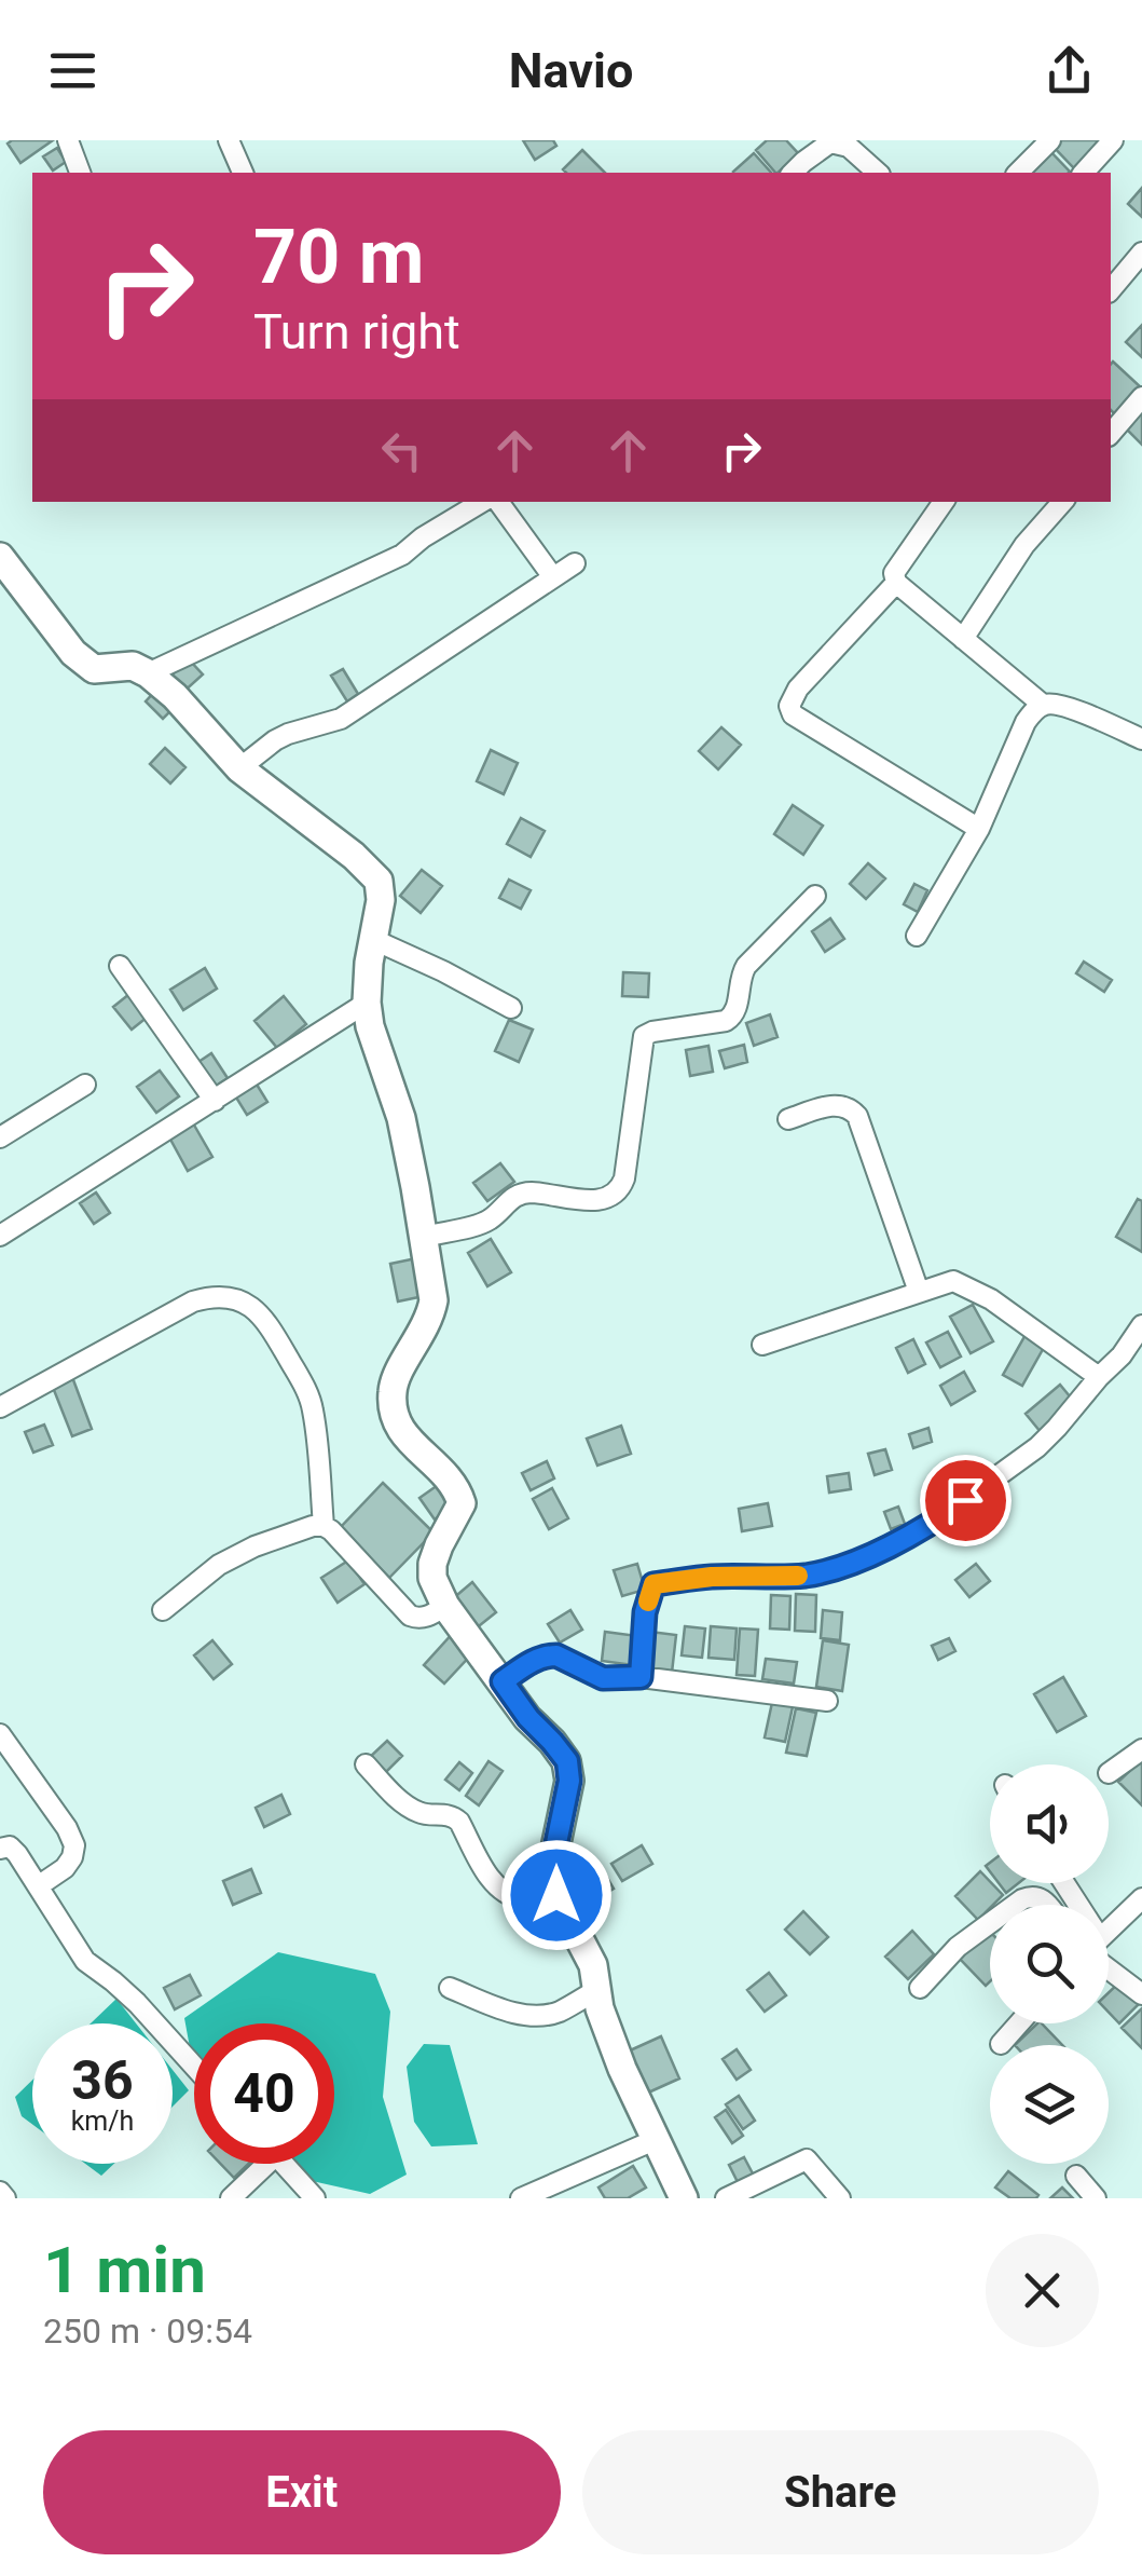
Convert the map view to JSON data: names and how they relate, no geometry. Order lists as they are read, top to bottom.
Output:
{
  "page": {
    "header": "Navio",
    "turn": ["70 m", "Turn right"],
    "speed": "36 km/h",
    "limit": "40",
    "heading": ["1 min", "250 m · 09:54"],
    "buttons": ["Exit", "Share"]
  }
}
